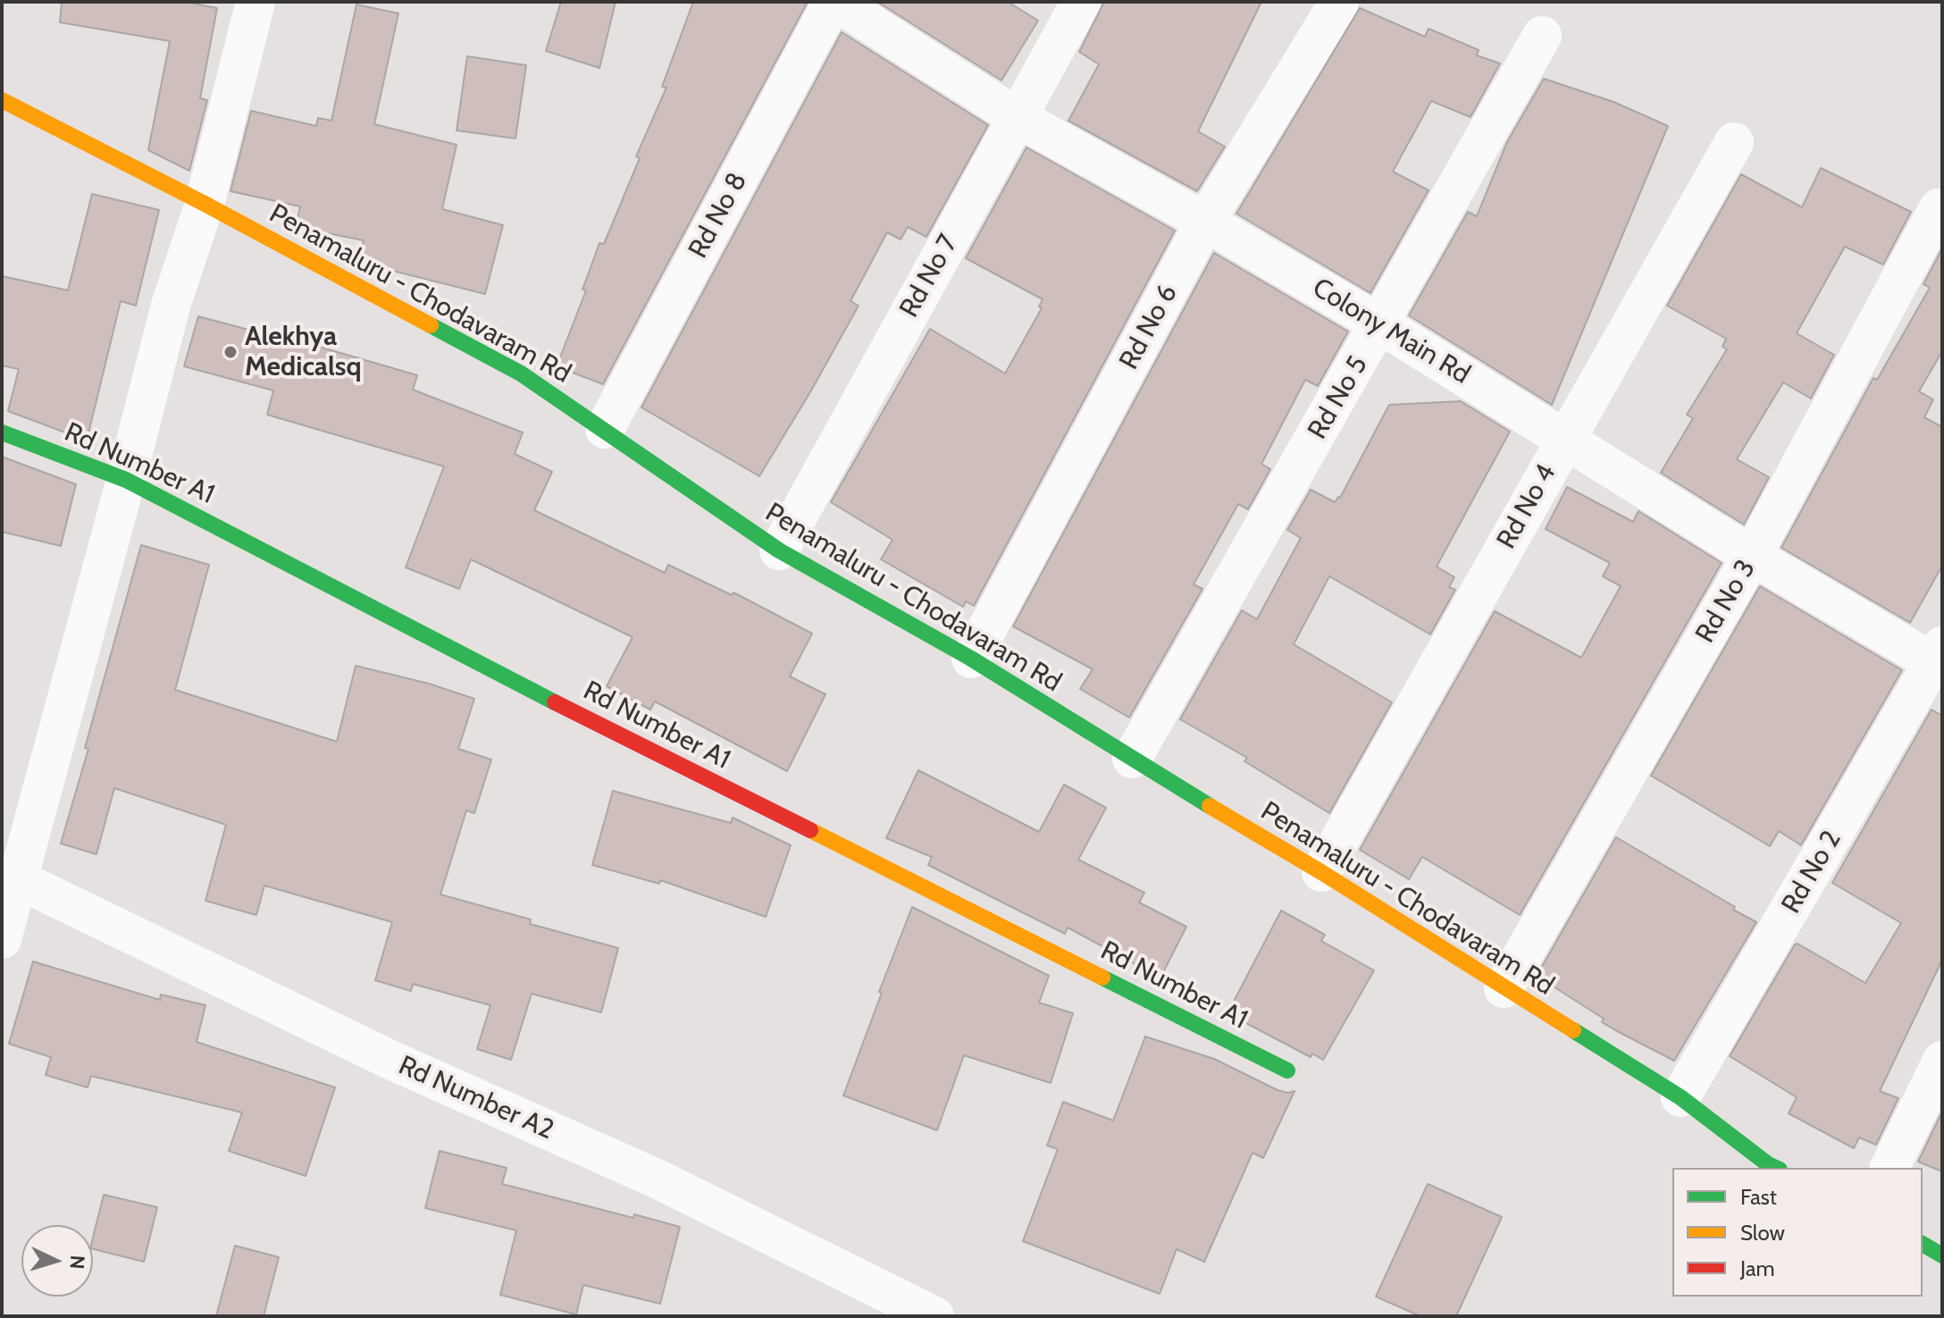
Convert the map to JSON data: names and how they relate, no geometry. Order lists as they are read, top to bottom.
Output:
{
  "streets": {
    "main road": ["Penamaluru - Chodavaram Rd", "Rd Number A1"],
    "street": [
      "Rd No 8",
      "Rd No 7",
      "Rd No 6",
      "Colony Main Rd",
      "Rd No 5",
      "Rd No 4",
      "Rd No 3",
      "Rd No 2",
      "Rd Number A2"
    ]
  },
  "crossings": [
    ["Rd No 8", "Penamaluru - Chodavaram Rd"],
    ["Rd No 8", "Colony Main Rd"],
    ["Rd No 7", "Penamaluru - Chodavaram Rd"],
    ["Rd No 7", "Colony Main Rd"],
    ["Penamaluru - Chodavaram Rd", "Rd No 6"],
    ["Penamaluru - Chodavaram Rd", "Rd No 5"],
    ["Penamaluru - Chodavaram Rd", "Rd No 4"],
    ["Penamaluru - Chodavaram Rd", "Rd No 3"],
    ["Penamaluru - Chodavaram Rd", "Rd No 2"],
    ["Rd No 6", "Colony Main Rd"],
    ["Colony Main Rd", "Rd No 5"],
    ["Colony Main Rd", "Rd No 4"],
    ["Colony Main Rd", "Rd No 3"],
    ["Colony Main Rd", "Rd No 2"]
  ],
  "places": ["Alekhya Medicalsq"],
  "legend": ["Fast", "Slow", "Jam"],
  "north": "right"
}
